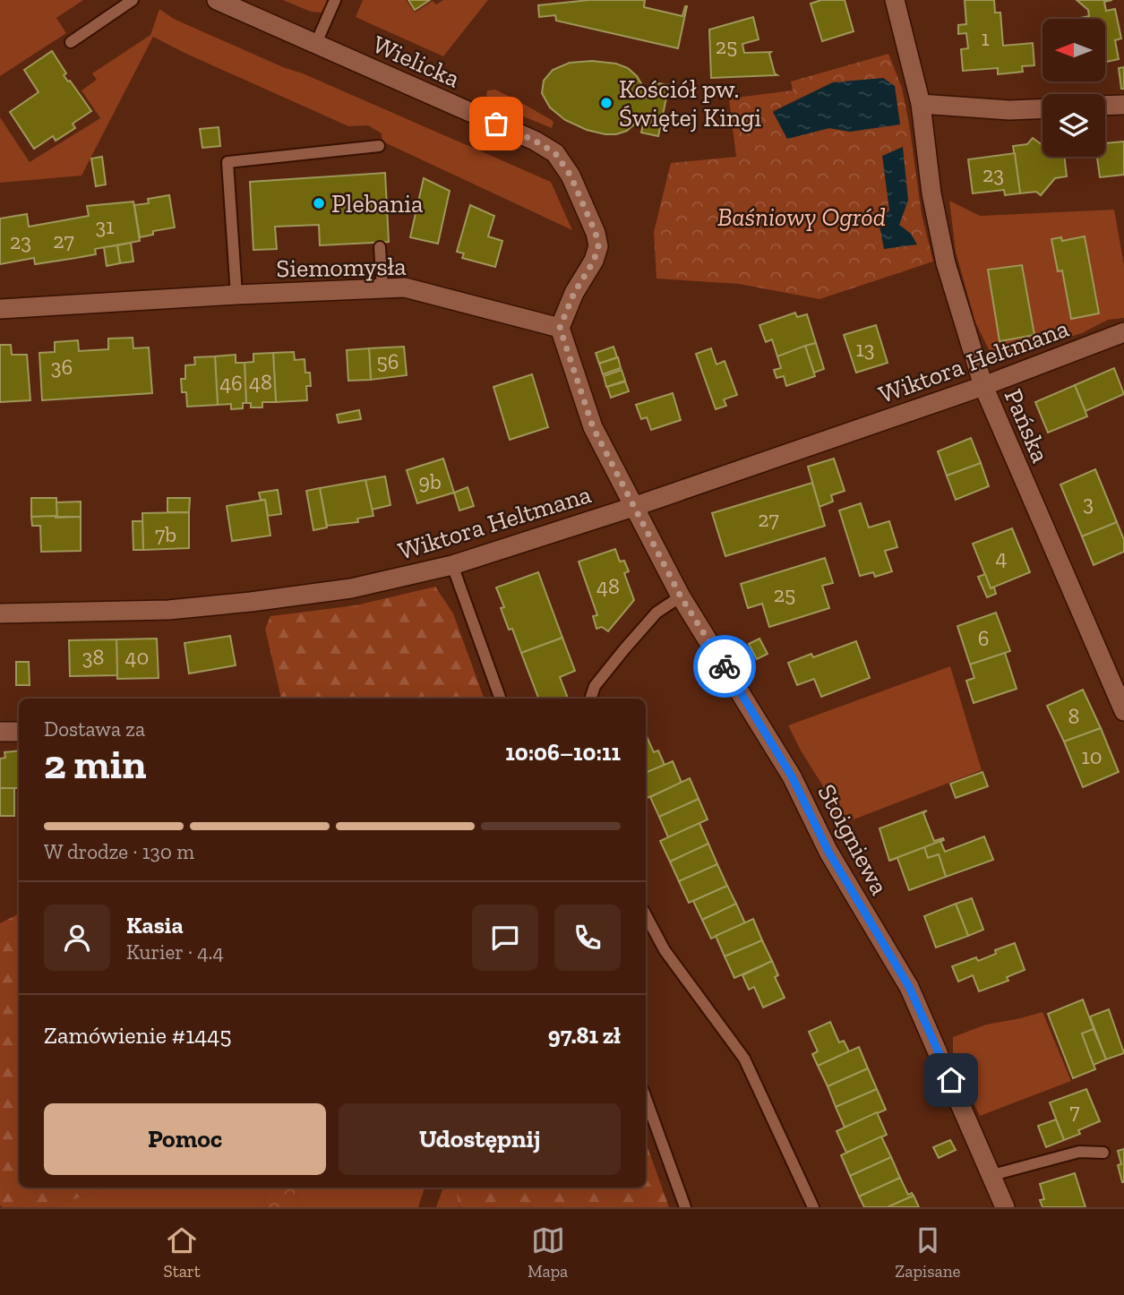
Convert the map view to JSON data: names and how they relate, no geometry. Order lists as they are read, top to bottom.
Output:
{
  "streets": {
    "street": [
      "Wielicka",
      "Siemomysła",
      "Wiktora Heltmana",
      "Pańska",
      "Stoigniewa"
    ]
  },
  "crossings": [
    ["Wielicka", "Siemomysła"],
    ["Wiktora Heltmana", "Pańska"],
    ["Wiktora Heltmana", "Stoigniewa"]
  ],
  "parks": ["Baśniowy Ogród"],
  "places": ["Kościół pw. Świętej Kingi", "Plebania"],
  "house_numbers": [
    "1",
    "25",
    "23",
    "31",
    "27",
    "23",
    "13",
    "56",
    "36",
    "48",
    "46",
    "9b",
    "3",
    "27",
    "7b",
    "4",
    "48",
    "25",
    "6",
    "38",
    "40",
    "8",
    "10",
    "7"
  ],
  "north": "left",
  "page": {
    "heading": ["2 min", "Dostawa za", "10:06–10:11"],
    "panel": [
      "Kasia",
      "Kurier · 4.4",
      "Zamówienie #1445",
      "97.81 zł"
    ],
    "bar": "W drodze · 130 m",
    "buttons": ["Pomoc", "Udostępnij"],
    "tabs": ["Start", "Mapa", "Zapisane"]
  }
}
